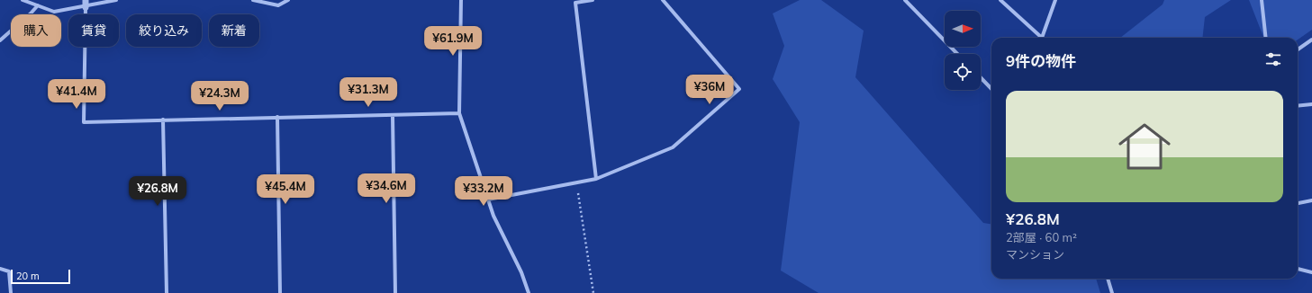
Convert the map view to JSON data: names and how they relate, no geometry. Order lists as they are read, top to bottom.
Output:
{
  "scale_bar": "20 m",
  "north": "right",
  "page": {
    "chip": [
      "購入",
      "賃貸",
      "絞り込み",
      "新着"
    ],
    "price": [
      "¥61.9M",
      "¥36M",
      "¥31.3M",
      "¥41.4M",
      "¥24.3M",
      "¥34.6M",
      "¥45.4M",
      "¥26.8M",
      "¥33.2M"
    ],
    "heading": "9件の物件",
    "list": [
      {
        "name": "¥26.8M",
        "note": "2部屋 · 60 m² · マンション"
      }
    ],
    "scale": "20 m"
  }
}
